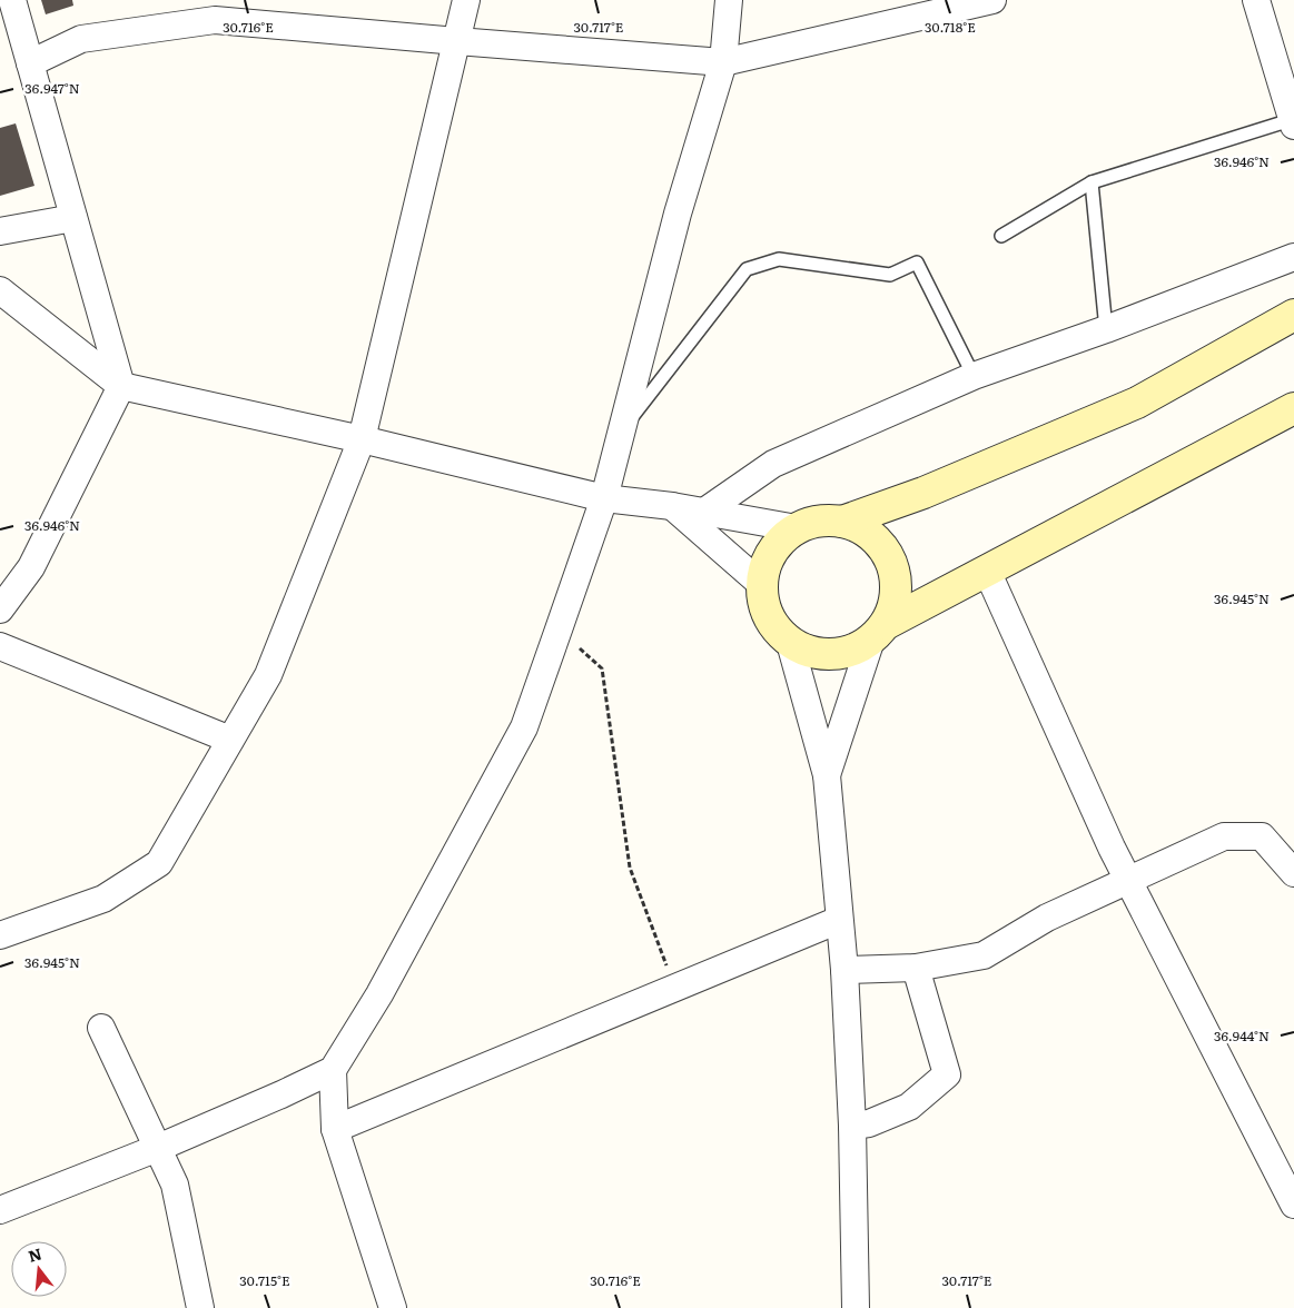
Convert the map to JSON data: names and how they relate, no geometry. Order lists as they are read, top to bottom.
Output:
{
  "north": "top",
  "coordinates": [
    "30.716°E",
    "30.717°E",
    "30.718°E",
    "36.947°N",
    "36.946°N",
    "36.945°N",
    "36.944°N",
    "30.715°E"
  ]
}
